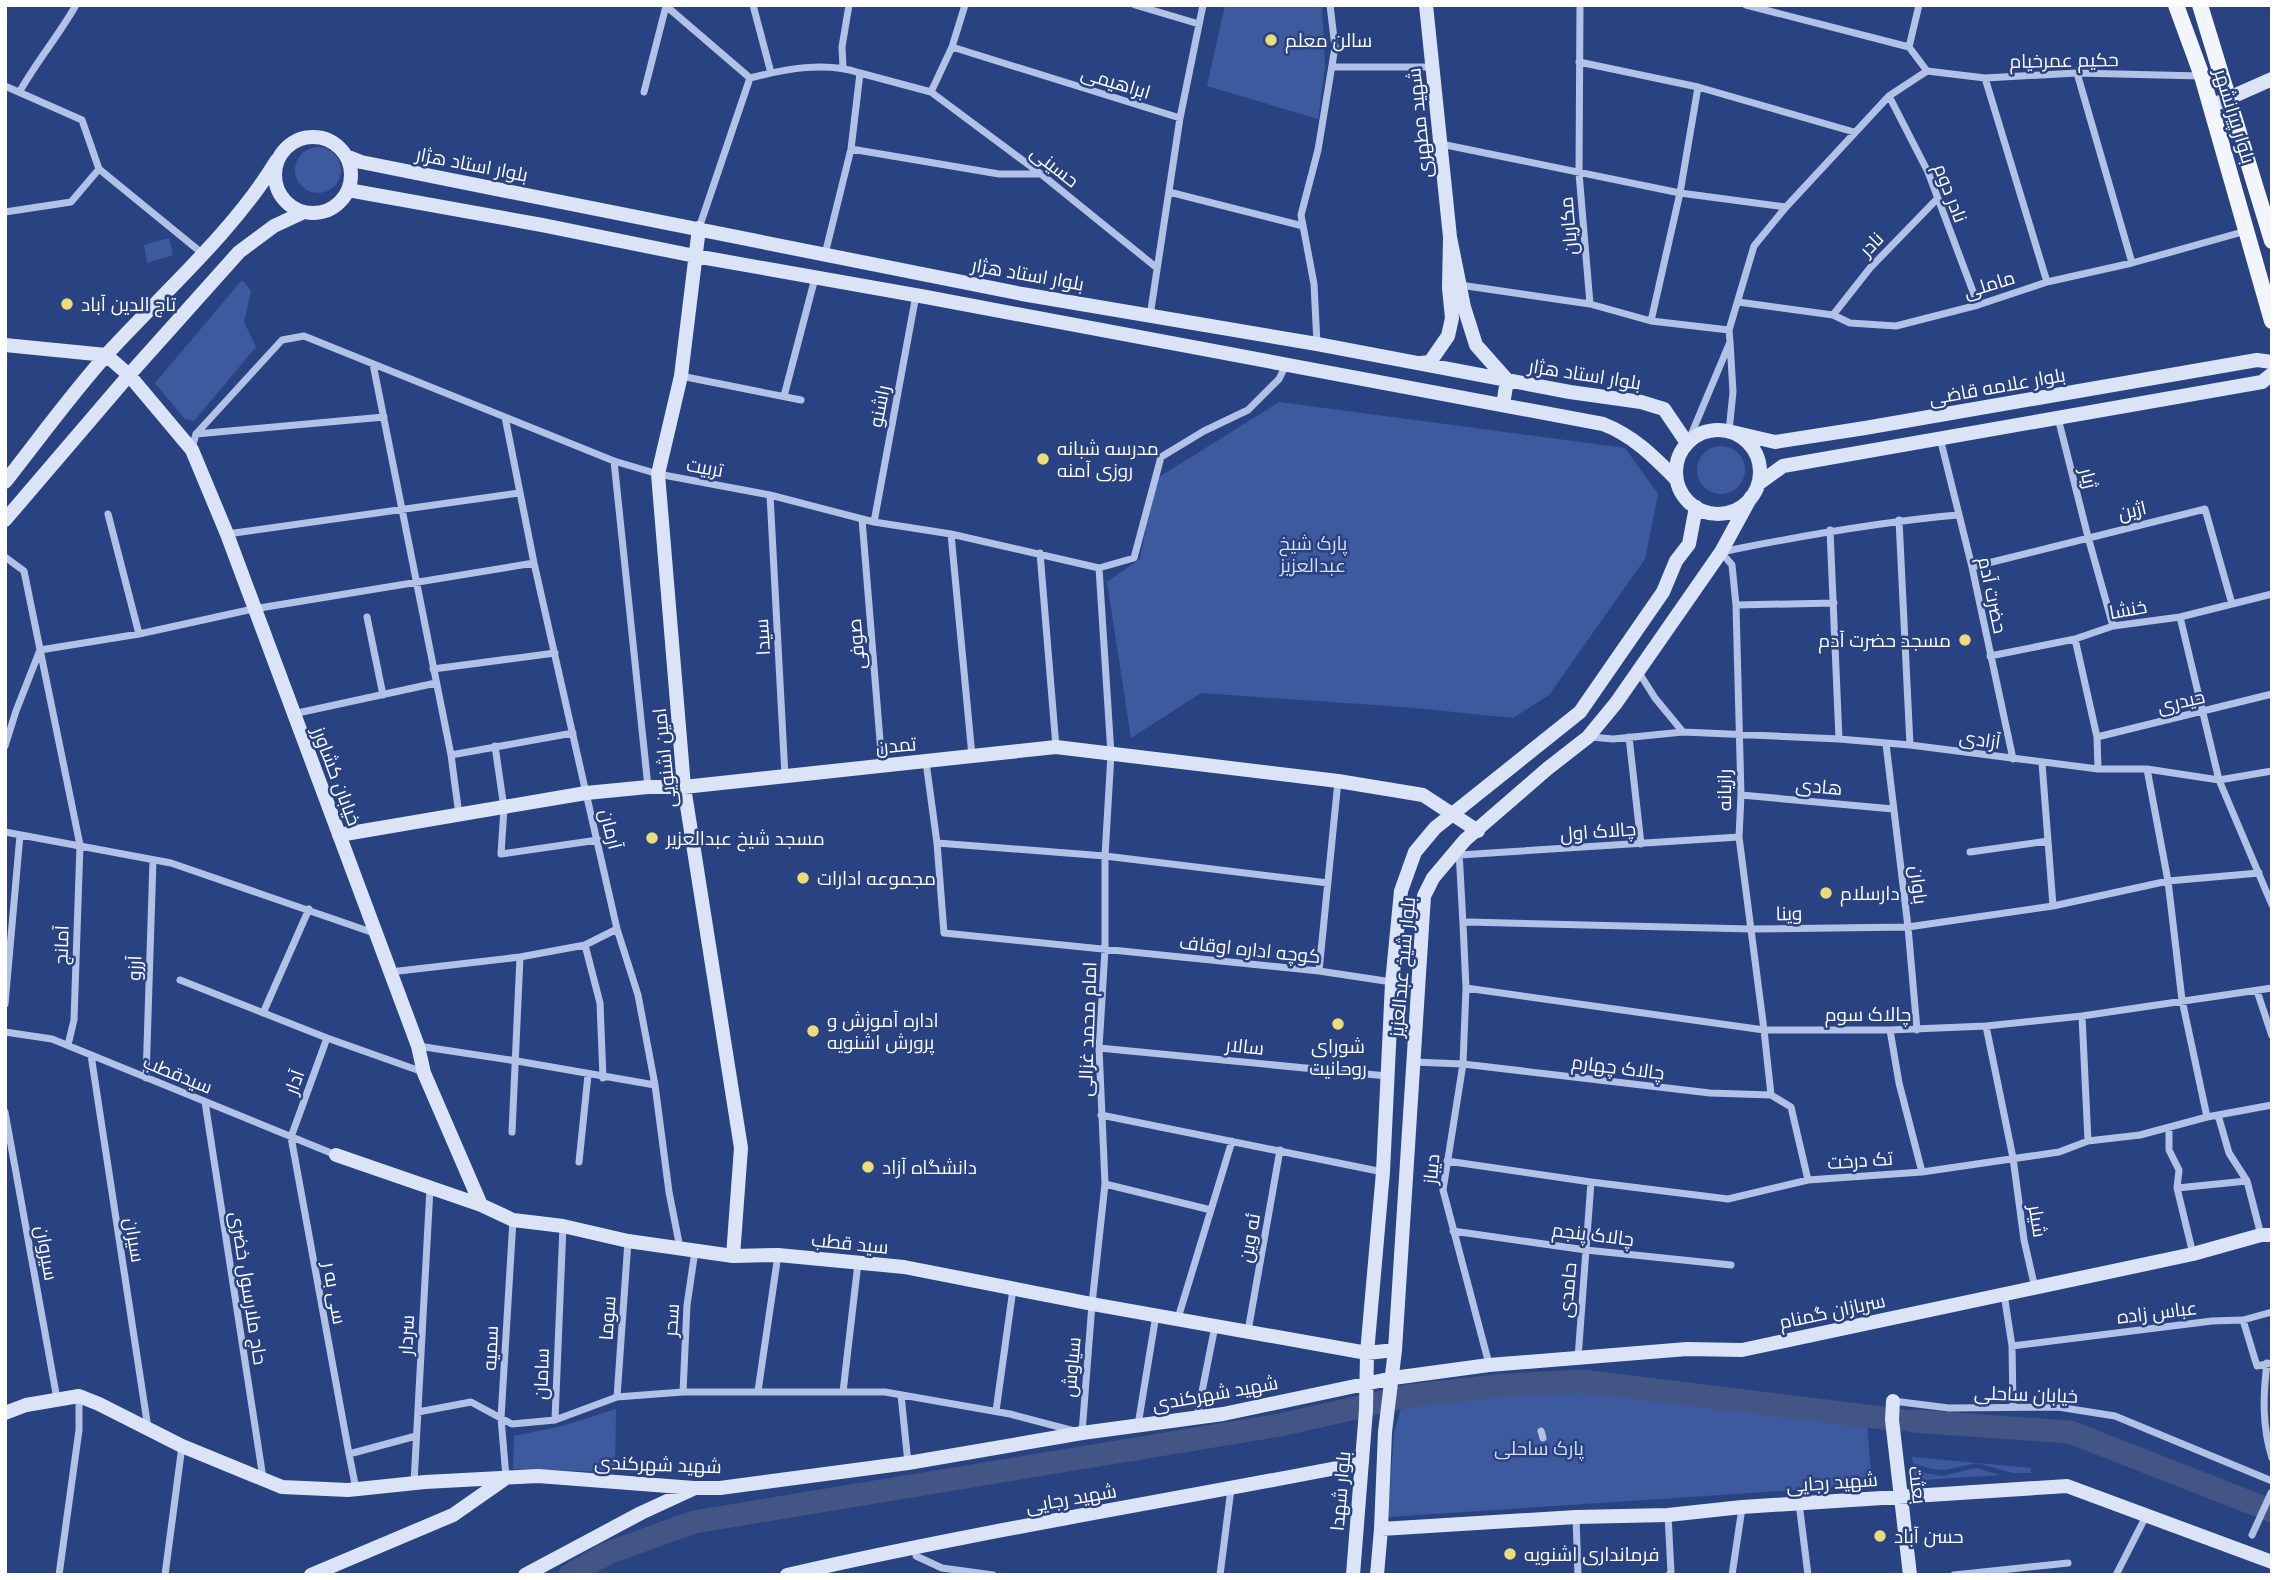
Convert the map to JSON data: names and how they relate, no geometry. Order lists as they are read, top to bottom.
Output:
{
  "streets": {
    "main road": ["بلوار پیرانشهر"],
    "street": [
      "حکیم عمرخیام",
      "ابراهیمی",
      "شهید مطهری",
      "بلوار استاد هژار",
      "حسینی",
      "نادر دوم",
      "مکاریان",
      "نادر",
      "ماملی",
      "بلوار علامه قاضی",
      "راشنو",
      "تربیت",
      "ژیار",
      "اژین",
      "حضرت آدم",
      "خنشا",
      "سیدا",
      "صوفی",
      "حیدری",
      "آزادی",
      "تمدن",
      "امین اشنویی",
      "خیابان کشاورز",
      "هادی",
      "رازیانه",
      "آرمان",
      "چالاک اول",
      "باوان",
      "وینا",
      "آمانج",
      "کوچه اداره اوقاف",
      "بلوار شیخ عبدالعزیز",
      "آرزو",
      "چالاک سوم",
      "امام محمد غزالی",
      "سالار",
      "چالاک چهارم",
      "سیدقطب",
      "آدار",
      "تک درخت",
      "دیباز",
      "شیلر",
      "چالاک پنجم",
      "ئه وین",
      "سیران",
      "سید قطب",
      "سیروان",
      "حاج ملارسول خضری",
      "حامدی",
      "سی به ر",
      "سربازان گمنام",
      "عباس زاده",
      "سوما",
      "سحر",
      "سردار",
      "سمیه",
      "سیاوش",
      "سامان",
      "شهید شهرکندی",
      "خیابان ساحلی",
      "شهید رجایی",
      "بعثت",
      "بلوار شهدا"
    ]
  },
  "crossings": [
    ["حکیم عمرخیام", "بلوار پیرانشهر"],
    ["بلوار پیرانشهر", "ماملی"],
    ["بلوار استاد هژار", "بلوار علامه قاضی"],
    ["بلوار استاد هژار", "امین اشنویی"],
    ["بلوار استاد هژار", "بلوار شیخ عبدالعزیز"],
    ["نادر دوم", "نادر"],
    ["نادر دوم", "ماملی"],
    ["نادر", "ماملی"],
    ["بلوار علامه قاضی", "بلوار شیخ عبدالعزیز"],
    ["راشنو", "تربیت"],
    ["تربیت", "سیدا"],
    ["تربیت", "صوفی"],
    ["تربیت", "امین اشنویی"],
    ["تربیت", "خیابان کشاورز"],
    ["تربیت", "آرمان"],
    ["ژیار", "اژین"],
    ["ژیار", "خنشا"],
    ["اژین", "حضرت آدم"],
    ["اژین", "خنشا"],
    ["حضرت آدم", "خنشا"],
    ["حضرت آدم", "آزادی"],
    ["سیدا", "تمدن"],
    ["صوفی", "تمدن"],
    ["آزادی", "رازیانه"],
    ["آزادی", "باوان"],
    ["آزادی", "بلوار شیخ عبدالعزیز"],
    ["تمدن", "امین اشنویی"],
    ["تمدن", "خیابان کشاورز"],
    ["تمدن", "آرمان"],
    ["تمدن", "بلوار شیخ عبدالعزیز"],
    ["تمدن", "امام محمد غزالی"],
    ["امین اشنویی", "سید قطب"],
    ["خیابان کشاورز", "سید قطب"],
    ["هادی", "رازیانه"],
    ["هادی", "باوان"],
    ["رازیانه", "چالاک اول"],
    ["رازیانه", "وینا"],
    ["رازیانه", "بلوار شیخ عبدالعزیز"],
    ["رازیانه", "چالاک سوم"],
    ["رازیانه", "چالاک چهارم"],
    ["آرمان", "سید قطب"],
    ["آرمان", "سحر"],
    ["چالاک اول", "بلوار شیخ عبدالعزیز"],
    ["باوان", "وینا"],
    ["باوان", "چالاک سوم"],
    ["آمانج", "سیدقطب"],
    ["کوچه اداره اوقاف", "بلوار شیخ عبدالعزیز"],
    ["کوچه اداره اوقاف", "امام محمد غزالی"],
    ["بلوار شیخ عبدالعزیز", "سالار"],
    ["بلوار شیخ عبدالعزیز", "سید قطب"],
    ["بلوار شیخ عبدالعزیز", "سربازان گمنام"],
    ["بلوار شیخ عبدالعزیز", "شهید شهرکندی"],
    ["بلوار شیخ عبدالعزیز", "شهید رجایی"],
    ["بلوار شیخ عبدالعزیز", "بلوار شهدا"],
    ["آرزو", "سیدقطب"],
    ["چالاک سوم", "دیباز"],
    ["چالاک سوم", "شیلر"],
    ["امام محمد غزالی", "سالار"],
    ["امام محمد غزالی", "سید قطب"],
    ["امام محمد غزالی", "سیاوش"],
    ["چالاک چهارم", "دیباز"],
    ["سیدقطب", "آدار"],
    ["سیدقطب", "سیران"],
    ["سیدقطب", "سید قطب"],
    ["سیدقطب", "حاج ملارسول خضری"],
    ["سیدقطب", "سی به ر"],
    ["آدار", "سی به ر"],
    ["تک درخت", "دیباز"],
    ["تک درخت", "شیلر"],
    ["تک درخت", "حامدی"],
    ["دیباز", "چالاک پنجم"],
    ["دیباز", "سربازان گمنام"],
    ["شیلر", "سربازان گمنام"],
    ["چالاک پنجم", "حامدی"],
    ["ئه وین", "سید قطب"],
    ["سیران", "شهید شهرکندی"],
    ["سید قطب", "سوما"],
    ["سید قطب", "سحر"],
    ["سید قطب", "سردار"],
    ["سید قطب", "سمیه"],
    ["سید قطب", "سیاوش"],
    ["سید قطب", "سامان"],
    ["حاج ملارسول خضری", "شهید شهرکندی"],
    ["حامدی", "سربازان گمنام"],
    ["سی به ر", "شهید شهرکندی"],
    ["سربازان گمنام", "شهید شهرکندی"],
    ["سردار", "سامان"],
    ["سردار", "شهید شهرکندی"],
    ["سمیه", "سامان"],
    ["سمیه", "شهید شهرکندی"],
    ["سیاوش", "شهید شهرکندی"],
    ["شهید شهرکندی", "بلوار شهدا"],
    ["خیابان ساحلی", "بعثت"],
    ["شهید رجایی", "بعثت"],
    ["شهید رجایی", "بلوار شهدا"]
  ],
  "parks": ["پارک شیخ عبدالعزیز", "پارک ساحلی"],
  "places": [
    "سالن معلم",
    "تاج الدین آباد",
    "مدرسه شبانه روزی آمنه",
    "مسجد حضرت آدم",
    "مسجد شیخ عبدالعزیر",
    "مجموعه ادارات",
    "دارسلام",
    "شورای روحانیت",
    "اداره آموزش و پرورش اشنویه",
    "دانشگاه آزاد",
    "حسن آباد",
    "فرمانداری اشنویه"
  ]
}
